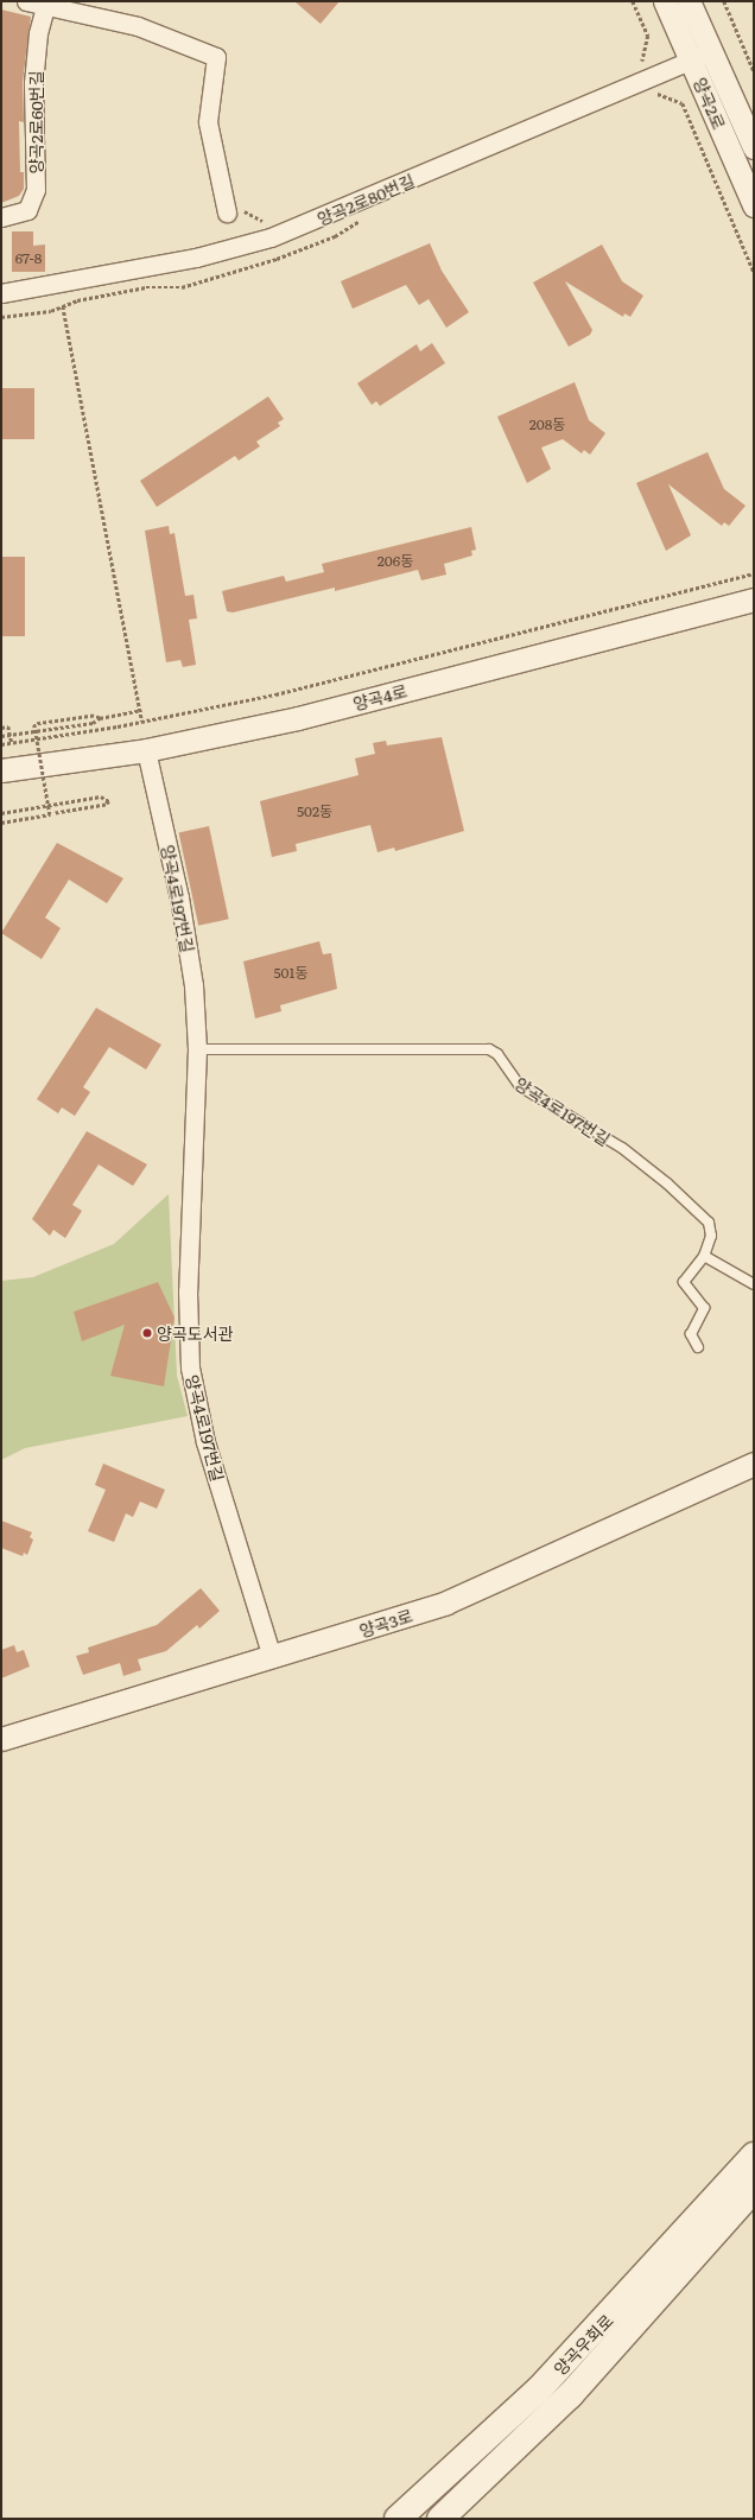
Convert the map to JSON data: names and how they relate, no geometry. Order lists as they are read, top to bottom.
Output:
{
  "streets": {
    "main road": ["양곡우회로"],
    "street": [
      "양곡2로",
      "양곡2로60번길",
      "양곡2로80번길",
      "양곡4로",
      "양곡4로197번길",
      "양곡3로"
    ]
  },
  "crossings": [
    ["양곡2로", "양곡2로80번길"],
    ["양곡4로", "양곡4로197번길"],
    ["양곡4로197번길", "양곡3로"]
  ],
  "places": ["양곡도서관"],
  "house_numbers": [
    "67-8",
    "208동",
    "206동",
    "502동",
    "501동"
  ]
}
